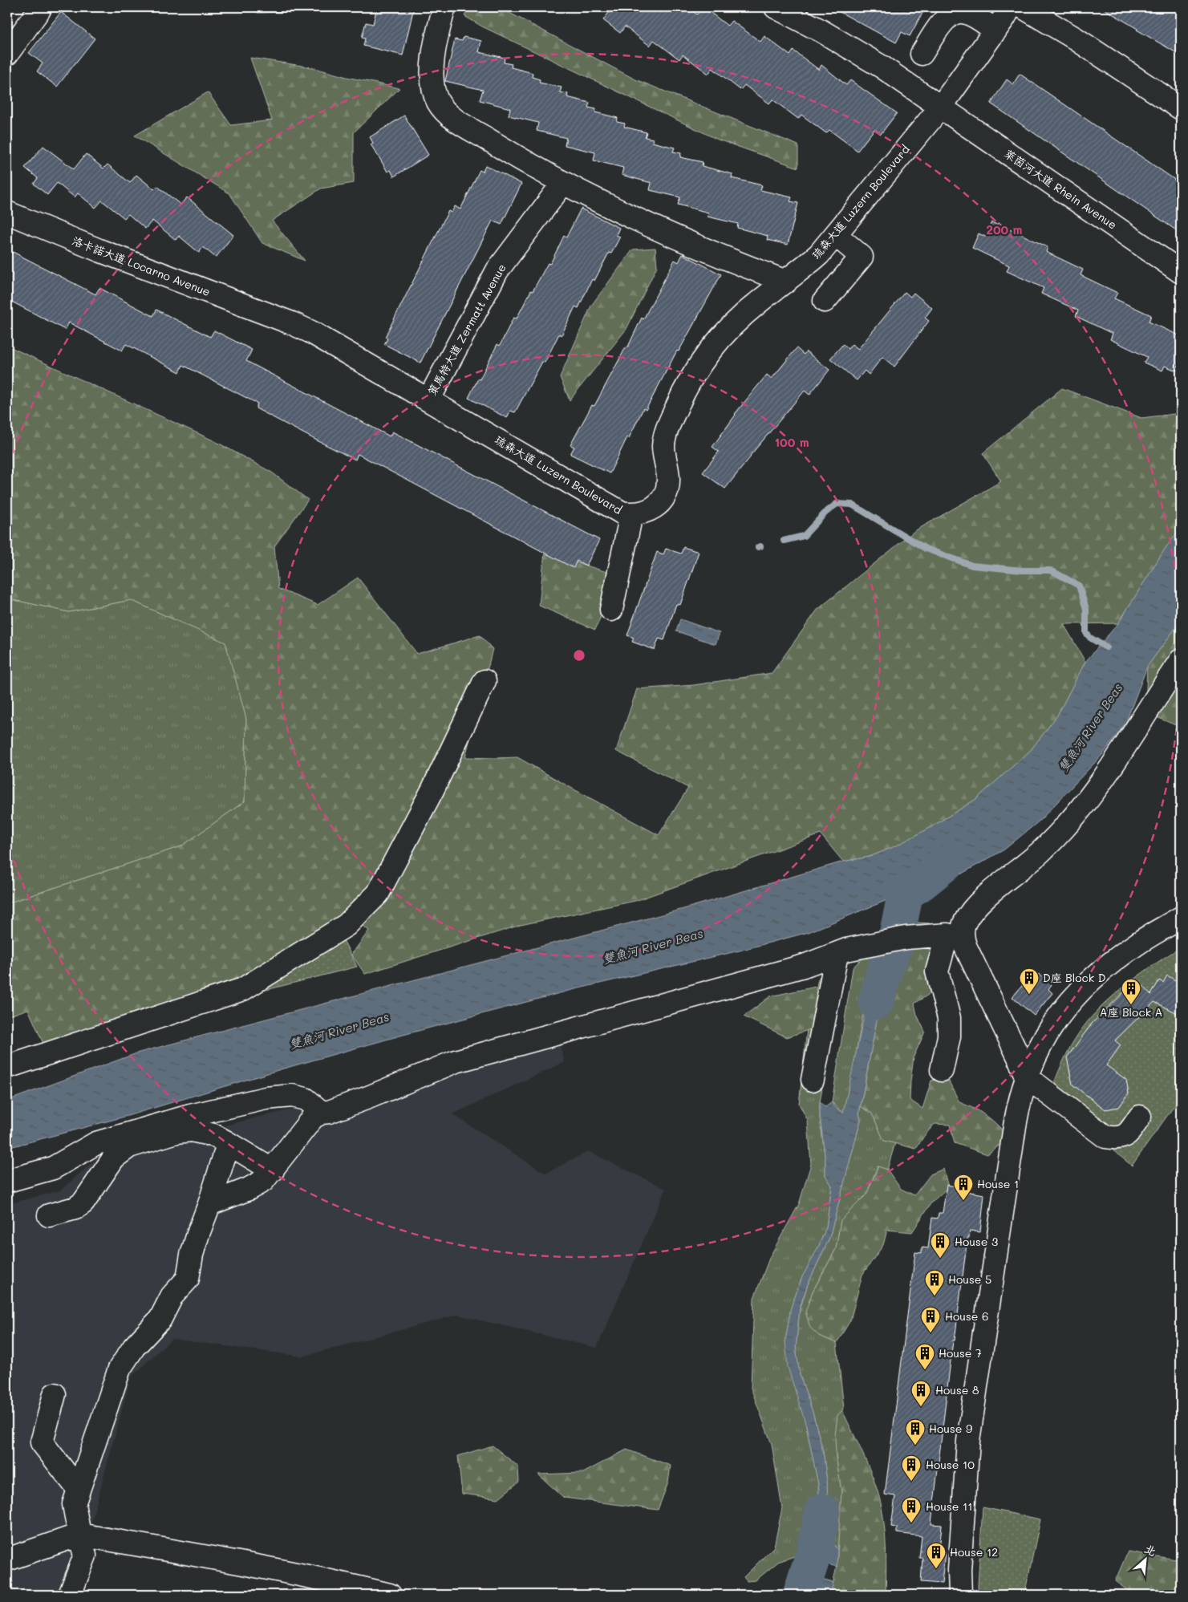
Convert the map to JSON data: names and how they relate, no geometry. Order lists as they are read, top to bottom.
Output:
{
  "streets": {
    "street": [
      "萊茵河大道 Rhein Avenue",
      "琉森大道 Luzern Boulevard",
      "洛卡諾大道 Locarno Avenue",
      "策馬特大道 Zermatt Avenue"
    ]
  },
  "crossings": [
    ["萊茵河大道 Rhein Avenue", "琉森大道 Luzern Boulevard"],
    ["琉森大道 Luzern Boulevard", "洛卡諾大道 Locarno Avenue"],
    ["琉森大道 Luzern Boulevard", "策馬特大道 Zermatt Avenue"]
  ],
  "water": ["雙魚河 River Beas"],
  "places": {
    "building": [
      "D座 Block D",
      "A座 Block A",
      "House 1",
      "House 3",
      "House 5",
      "House 6",
      "House 7",
      "House 8",
      "House 9",
      "House 10",
      "House 11",
      "House 12"
    ]
  },
  "north": "top right",
  "rings": ["200 m", "100 m"]
}
